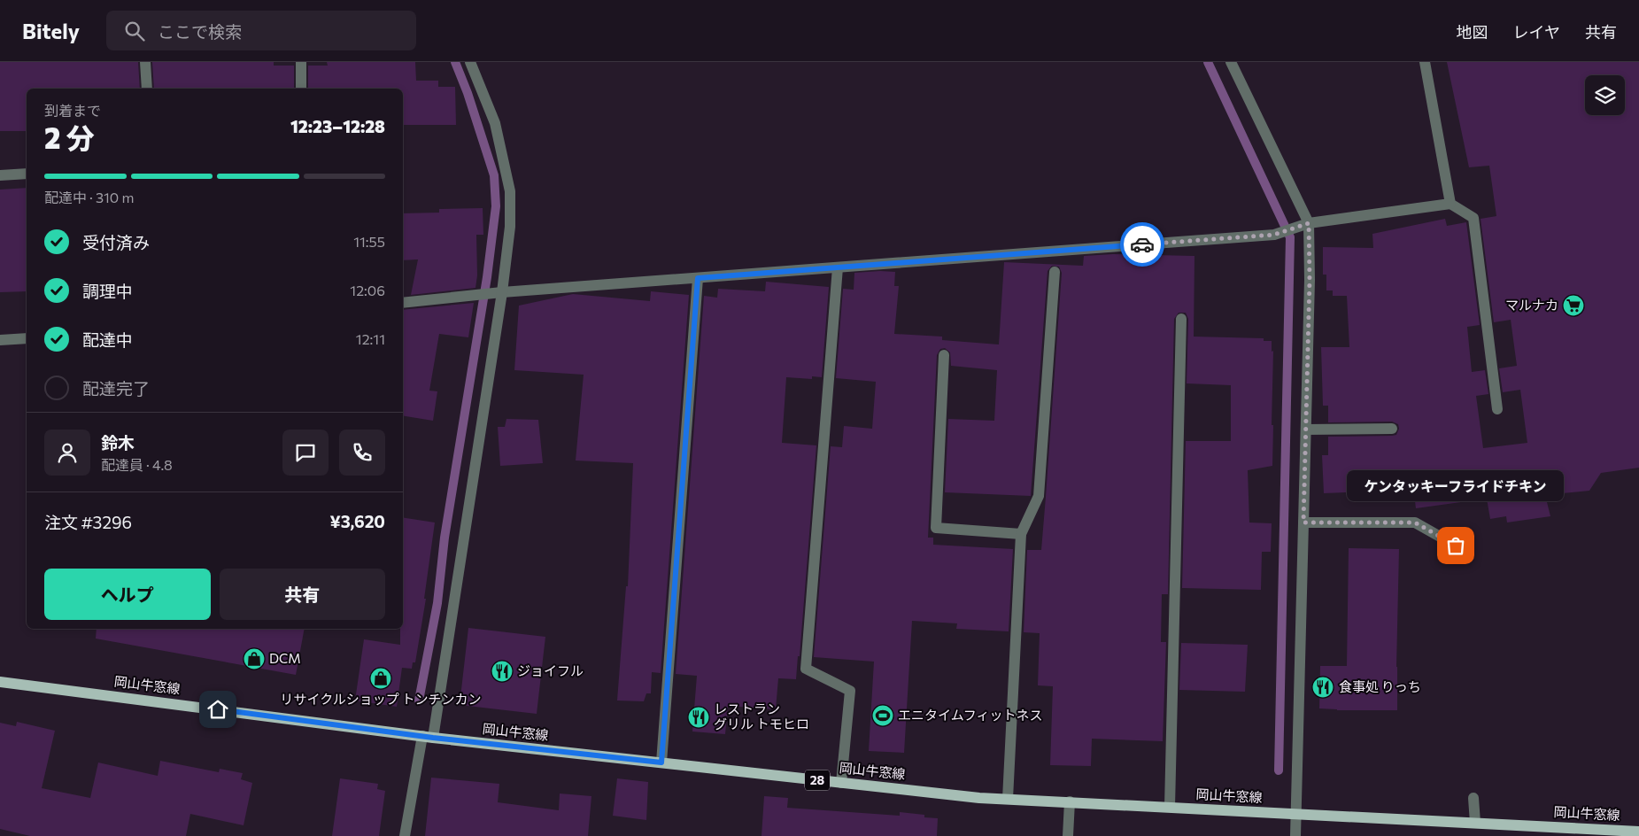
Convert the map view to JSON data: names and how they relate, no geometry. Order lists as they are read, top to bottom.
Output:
{
  "streets": {
    "main road": ["岡山牛窓線", "28"]
  },
  "places": {
    "supermarket": ["マルナカ"],
    "other": ["ケンタッキーフライドチキン"],
    "shop": ["DCM", "リサイクルショップ トンチンカン"],
    "restaurant": ["ジョイフル", "食事処 りっち", "レストラン グリル トモヒロ"],
    "sports": ["エニタイムフィットネス"]
  },
  "page": {
    "header": "Bitely",
    "search": "ここで検索",
    "nav": ["地図", "レイヤ", "共有"],
    "heading": ["2 分", "到着まで", "12:23–12:28"],
    "panel": [
      "鈴木",
      "配達員 · 4.8",
      "注文 #3296",
      "¥3,620"
    ],
    "bar": "配達中 · 310 m",
    "list": [
      ["受付済み", "11:55"],
      ["調理中", "12:06"],
      ["配達中", "12:11"],
      "配達完了"
    ],
    "bubble": "ケンタッキーフライドチキン",
    "buttons": ["ヘルプ", "共有"]
  }
}
